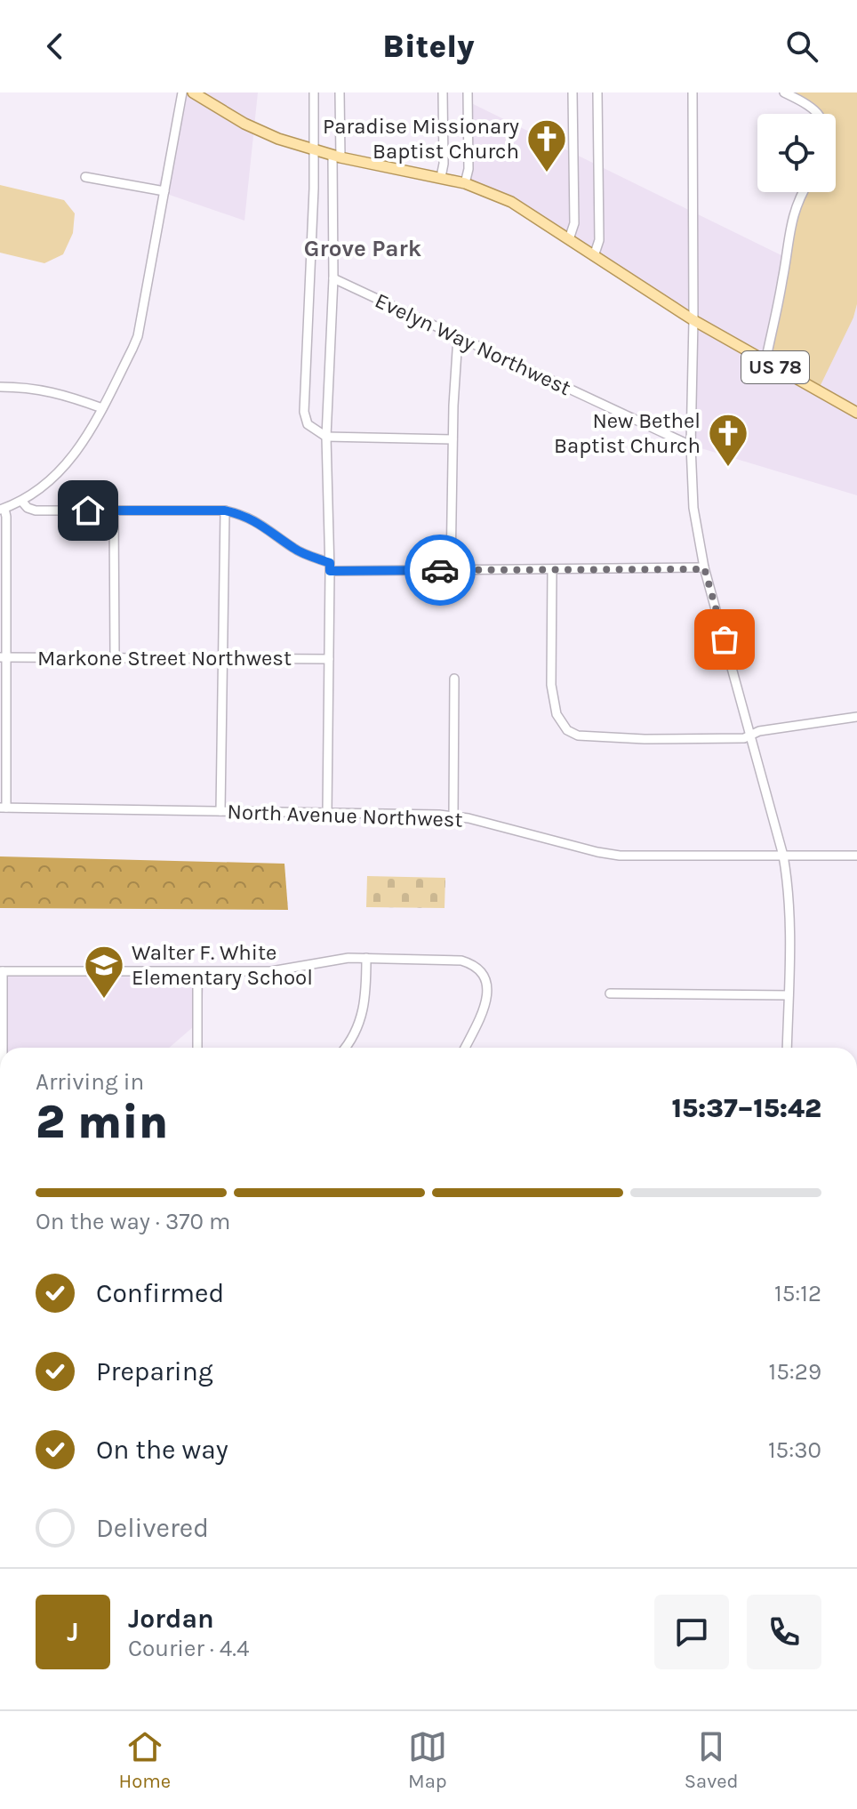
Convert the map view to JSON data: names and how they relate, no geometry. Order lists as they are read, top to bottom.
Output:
{
  "streets": {
    "main road": ["US 78"],
    "street": ["Evelyn Way Northwest", "Markone Street Northwest", "North Avenue Northwest"]
  },
  "districts": ["Grove Park"],
  "places": {
    "church": ["Paradise Missionary Baptist Church", "New Bethel Baptist Church"],
    "school or university": ["Walter F. White Elementary School"]
  },
  "page": {
    "header": "Bitely",
    "heading": ["2 min", "Arriving in", "15:37–15:42"],
    "panel": ["Jordan", "Courier · 4.4"],
    "bar": "On the way · 370 m",
    "list": [
      ["Confirmed", "15:12"],
      ["Preparing", "15:29"],
      ["On the way", "15:30"],
      "Delivered"
    ],
    "round": "J",
    "tabs": ["Home", "Map", "Saved"]
  }
}
